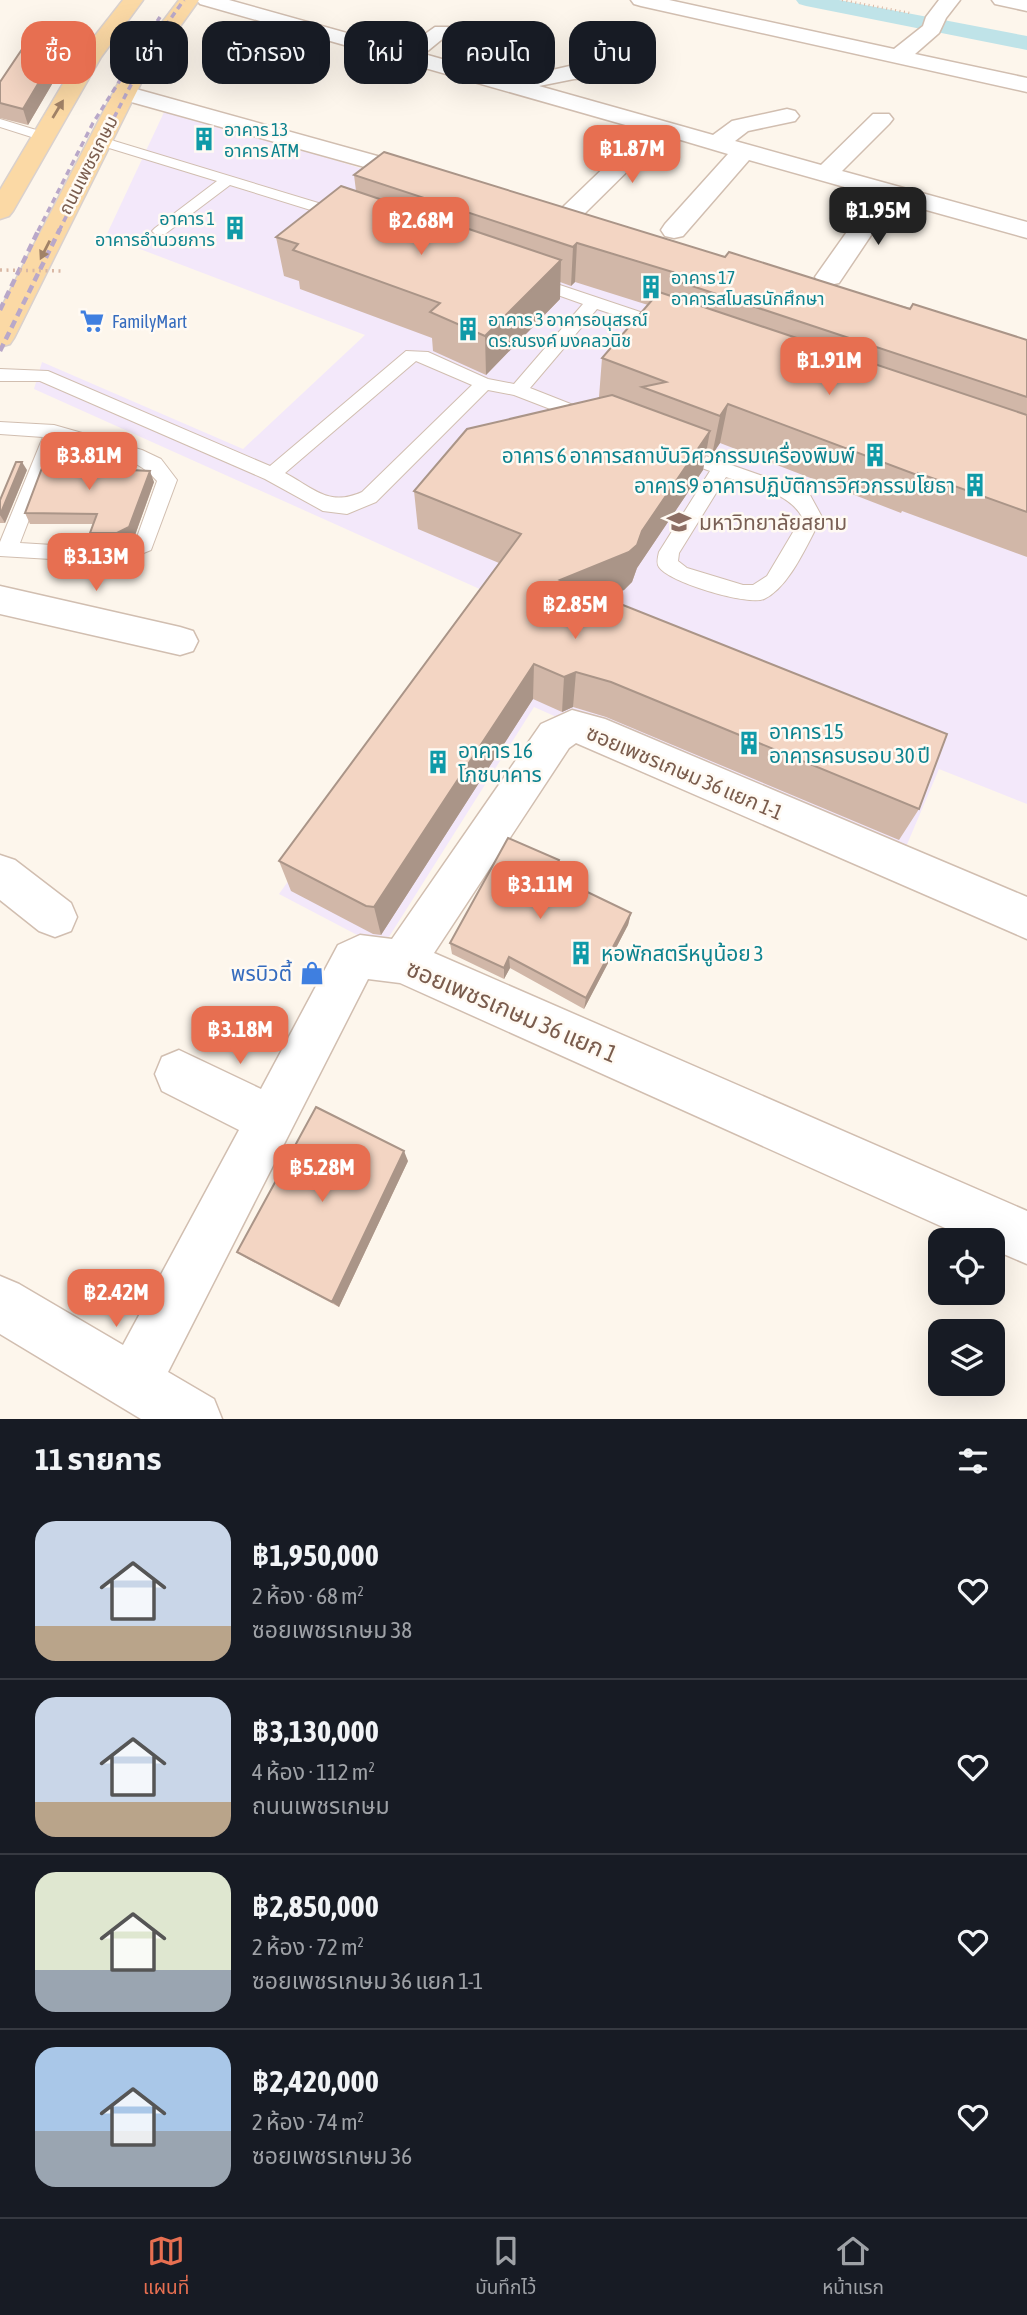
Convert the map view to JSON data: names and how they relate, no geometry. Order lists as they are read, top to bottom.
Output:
{
  "streets": {
    "main road": ["ถนนเพชรเกษม"],
    "street": ["ซอยเพชรเกษม 36 แยก 1-1", "ซอยเพชรเกษม 36 แยก 1"]
  },
  "crossings": [
    ["ซอยเพชรเกษม 36 แยก 1-1", "ซอยเพชรเกษม 36 แยก 1"]
  ],
  "places": {
    "building": [
      "อาคาร 13 อาคาร ATM",
      "อาคาร 1 อาคารอำนวยการ",
      "อาคาร 17 อาคารสโมสรนักศึกษา",
      "อาคาร 3 อาคารอนุสรณ์ ดร.ณรงค์ มงคลวนิช",
      "อาคาร 6 อาคารสถาบันวิศวกรรมเครื่องพิมพ์",
      "อาคาร 9 อาคารปฏิบัติการวิศวกรรมโยธา",
      "อาคาร 15 อาคารครบรอบ 30 ปี",
      "อาคาร 16 โภชนาคาร",
      "หอพักสตรีหนูน้อย 3"
    ],
    "supermarket": ["FamilyMart"],
    "school or university": ["มหาวิทยาลัยสยาม"],
    "shop": ["พรบิวตี้"]
  },
  "page": {
    "chip": [
      "ซื้อ",
      "เช่า",
      "ตัวกรอง",
      "ใหม่",
      "คอนโด",
      "บ้าน"
    ],
    "price": [
      "฿1.87M",
      "฿1.95M",
      "฿2.68M",
      "฿1.91M",
      "฿3.81M",
      "฿3.13M",
      "฿2.85M",
      "฿3.11M",
      "฿3.18M",
      "฿5.28M",
      "฿2.42M"
    ],
    "heading": "11 รายการ",
    "list": [
      {
        "name": "฿1,950,000",
        "note": "2 ห้อง · 68 m² · ซอยเพชรเกษม 38"
      },
      {
        "name": "฿3,130,000",
        "note": "4 ห้อง · 112 m² · ถนนเพชรเกษม"
      },
      {
        "name": "฿2,850,000",
        "note": "2 ห้อง · 72 m² · ซอยเพชรเกษม 36 แยก 1-1"
      },
      {
        "name": "฿2,420,000",
        "note": "2 ห้อง · 74 m² · ซอยเพชรเกษม 36"
      }
    ],
    "tabs": ["แผนที่", "บันทึกไว้", "หน้าแรก"]
  }
}
